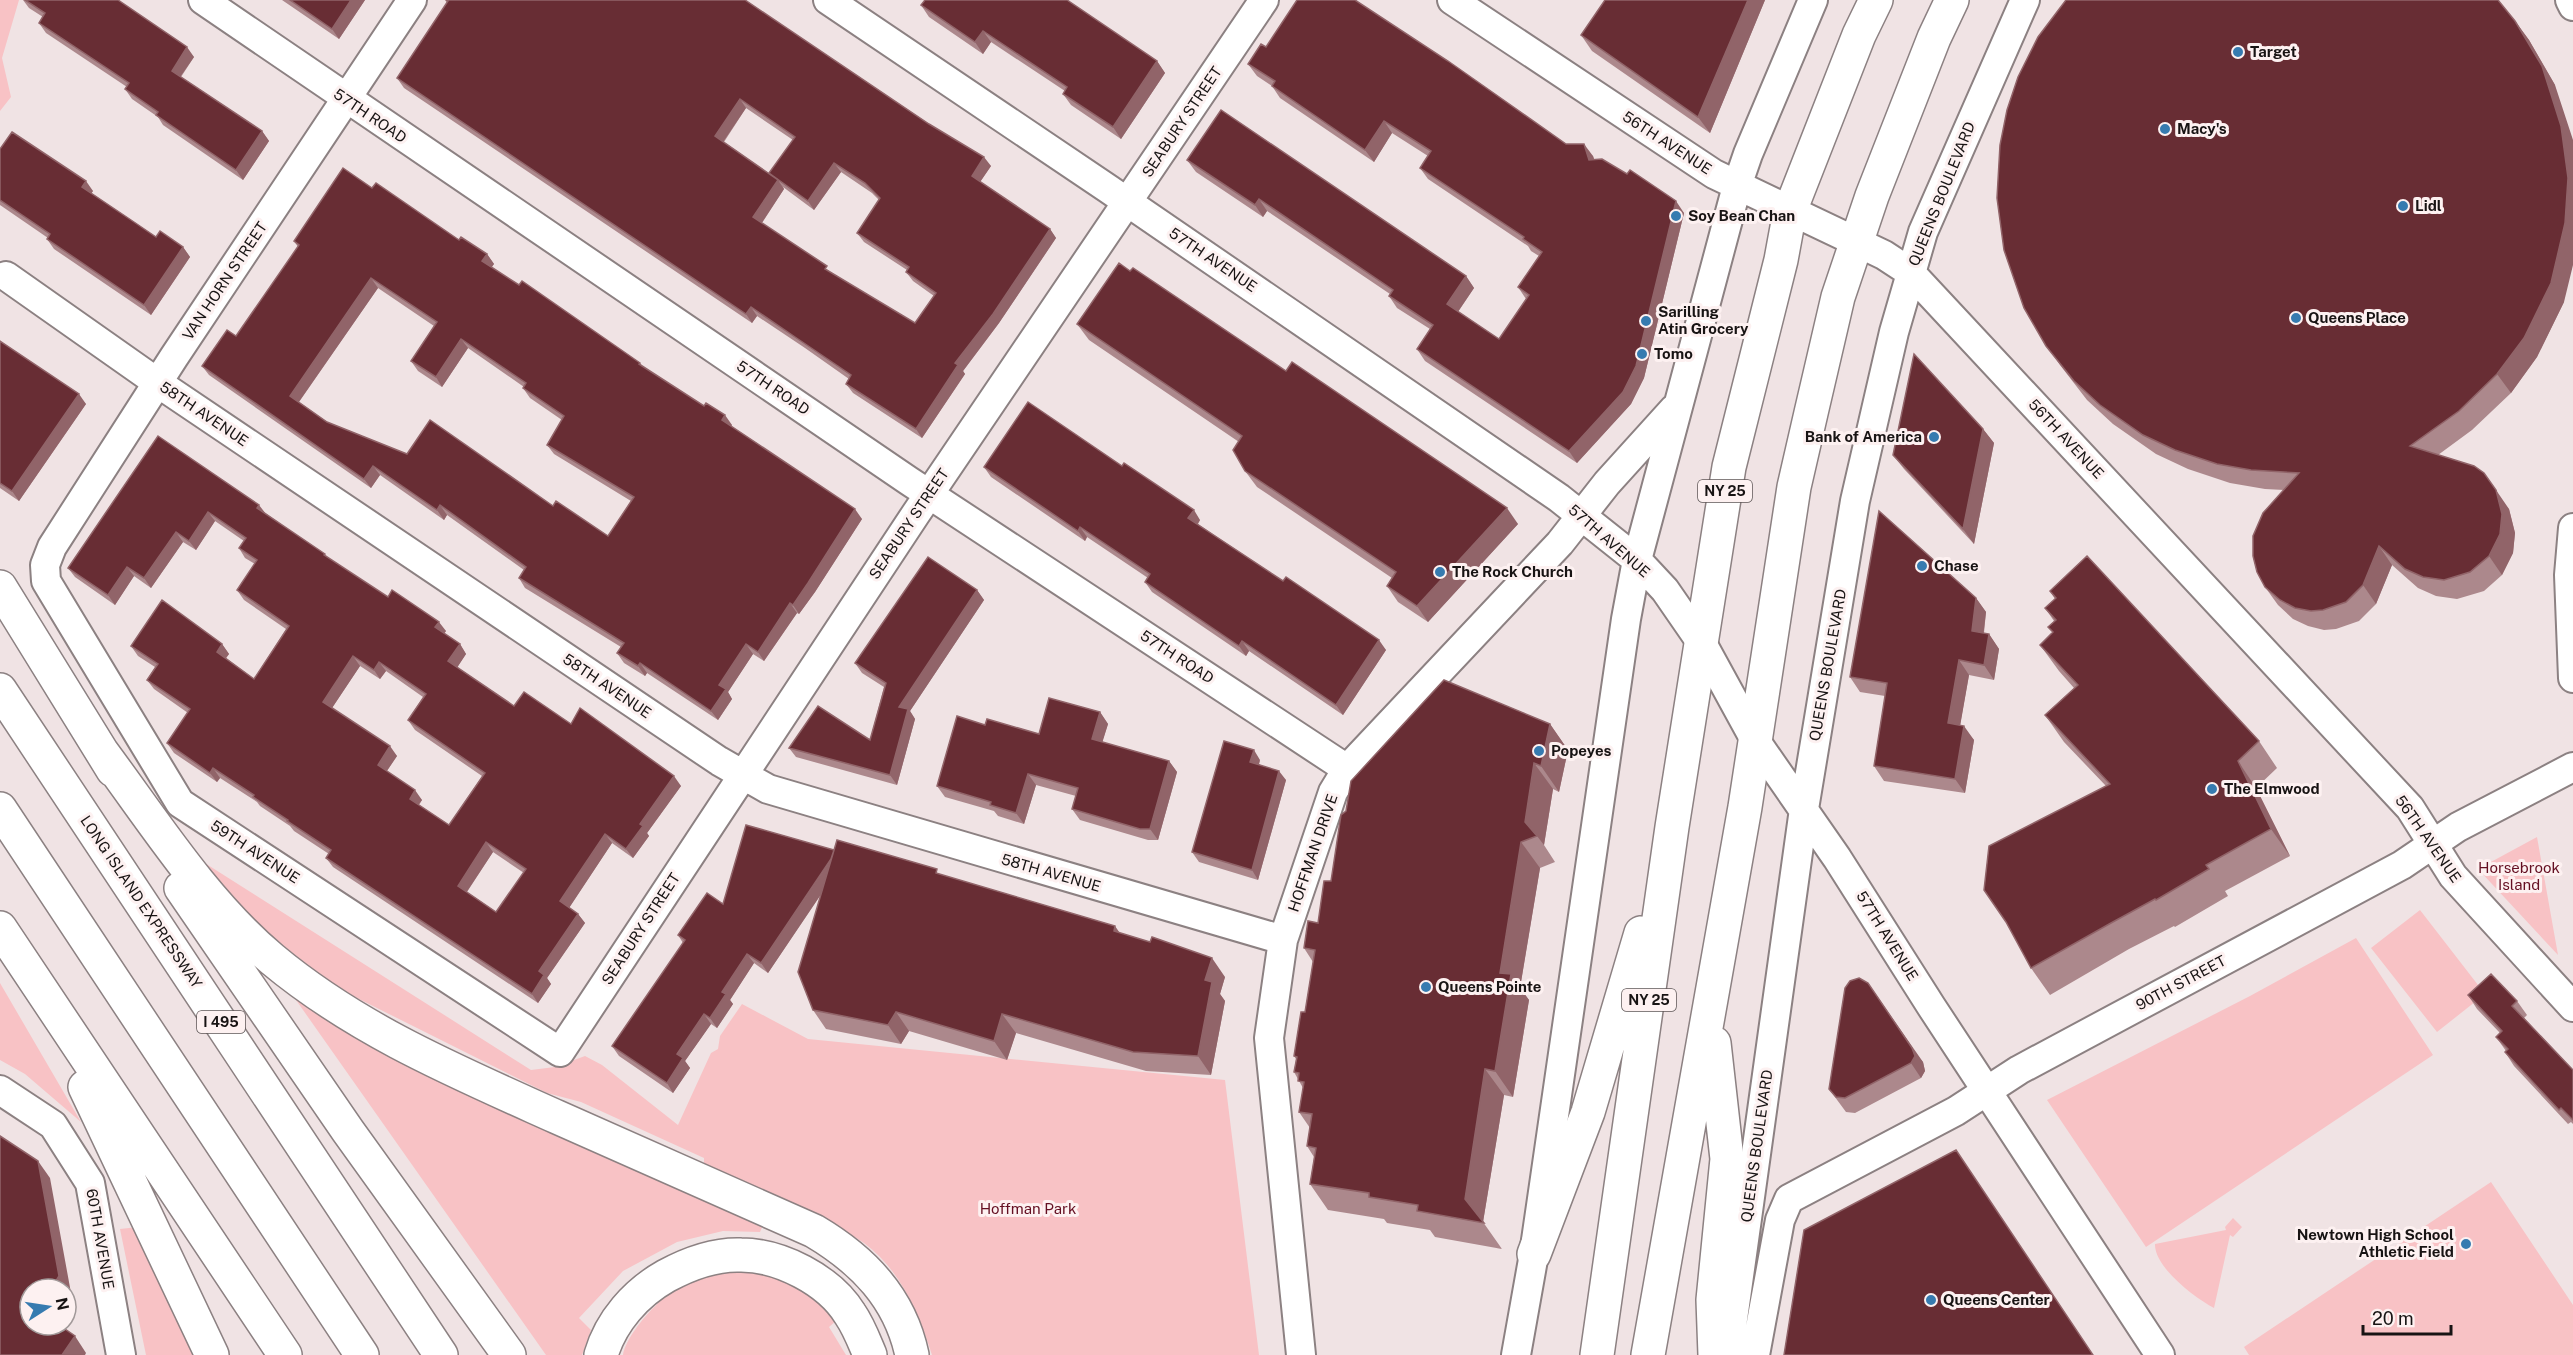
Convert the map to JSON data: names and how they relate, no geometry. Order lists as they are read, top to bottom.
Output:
{
  "streets": {
    "main road": ["NY 25", "LONG ISLAND EXPRESSWAY", "I 495"],
    "street": [
      "57TH ROAD",
      "SEABURY STREET",
      "56TH AVENUE",
      "QUEENS BOULEVARD",
      "57TH AVENUE",
      "VAN HORN STREET",
      "58TH AVENUE",
      "59TH AVENUE",
      "HOFFMAN DRIVE",
      "90TH STREET",
      "60TH AVENUE"
    ]
  },
  "crossings": [
    ["57TH ROAD", "SEABURY STREET"],
    ["57TH ROAD", "VAN HORN STREET"],
    ["57TH ROAD", "HOFFMAN DRIVE"],
    ["SEABURY STREET", "57TH AVENUE"],
    ["SEABURY STREET", "58TH AVENUE"],
    ["SEABURY STREET", "59TH AVENUE"],
    ["56TH AVENUE", "QUEENS BOULEVARD"],
    ["56TH AVENUE", "NY 25"],
    ["56TH AVENUE", "90TH STREET"],
    ["QUEENS BOULEVARD", "57TH AVENUE"],
    ["57TH AVENUE", "NY 25"],
    ["57TH AVENUE", "HOFFMAN DRIVE"],
    ["57TH AVENUE", "90TH STREET"],
    ["VAN HORN STREET", "58TH AVENUE"],
    ["VAN HORN STREET", "59TH AVENUE"],
    ["58TH AVENUE", "HOFFMAN DRIVE"]
  ],
  "parks": ["Horsebrook Island", "Hoffman Park"],
  "places": [
    "Target",
    "Macy's",
    "Lidl",
    "Soy Bean Chan",
    "Queens Place",
    "Sarilling Atin Grocery",
    "Tomo",
    "Bank of America",
    "Chase",
    "The Rock Church",
    "Popeyes",
    "The Elmwood",
    "Queens Pointe",
    "Newtown High School Athletic Field",
    "Queens Center"
  ],
  "scale_bar": "20 m",
  "north": "right"
}
